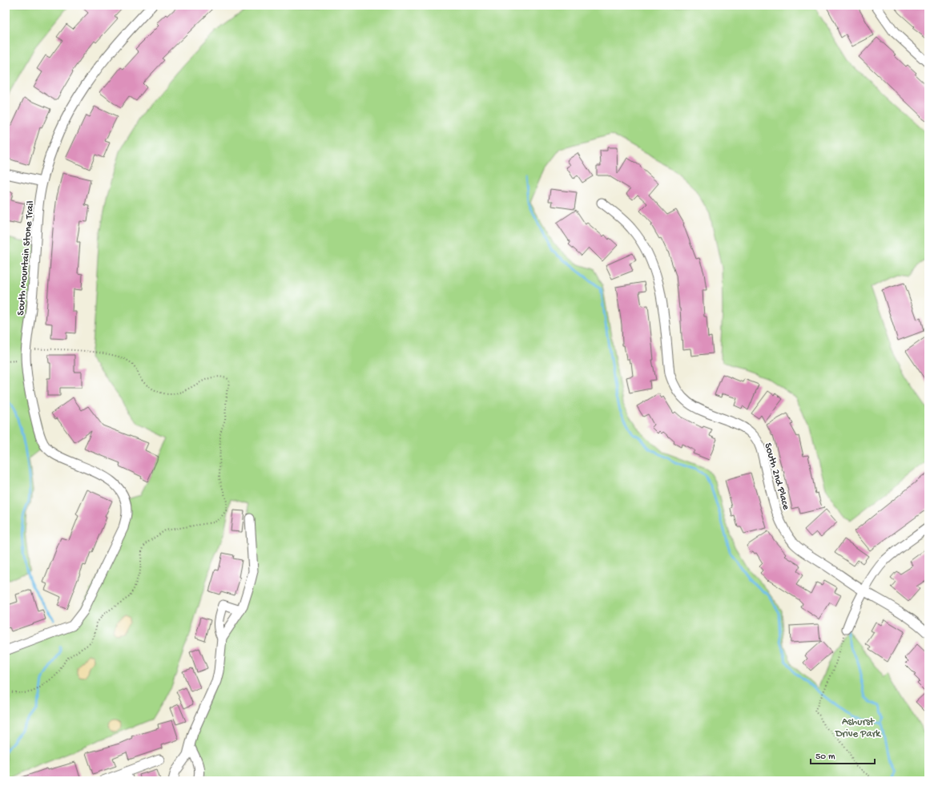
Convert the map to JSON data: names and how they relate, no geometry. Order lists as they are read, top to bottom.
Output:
{
  "streets": {
    "street": ["South Mountain Stone Trail", "South 2nd Place"]
  },
  "parks": ["Ashurst Drive Park"],
  "scale_bar": "50 m"
}
